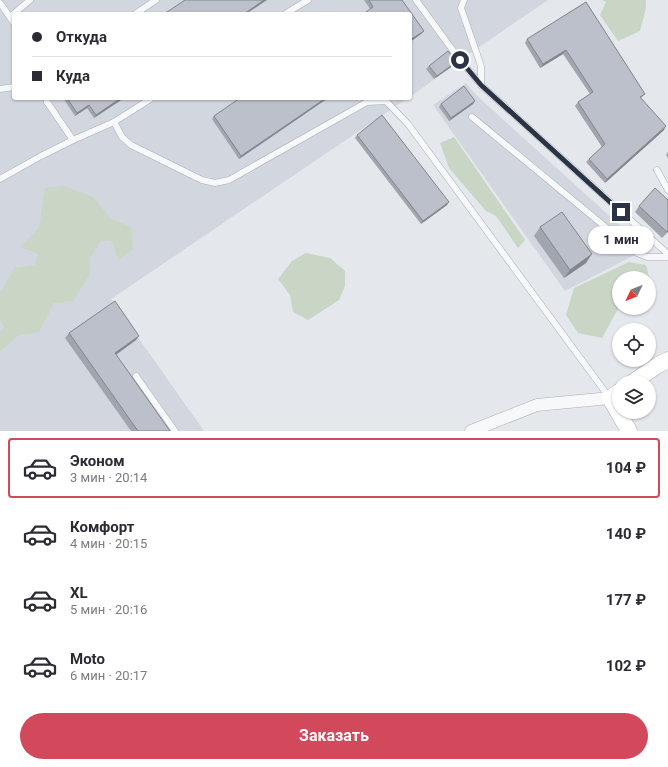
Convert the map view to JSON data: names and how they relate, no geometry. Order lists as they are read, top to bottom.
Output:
{
  "north": "bottom left",
  "page": {
    "banner": ["Откуда", "Куда"],
    "bubble": "1 мин",
    "list": [
      {
        "name": "Эконом",
        "note": "3 мин · 20:14",
        "value": "104 ₽"
      },
      {
        "name": "Комфорт",
        "note": "4 мин · 20:15",
        "value": "140 ₽"
      },
      {
        "name": "XL",
        "note": "5 мин · 20:16",
        "value": "177 ₽"
      },
      {
        "name": "Moto",
        "note": "6 мин · 20:17",
        "value": "102 ₽"
      }
    ],
    "buttons": "Заказать"
  }
}
